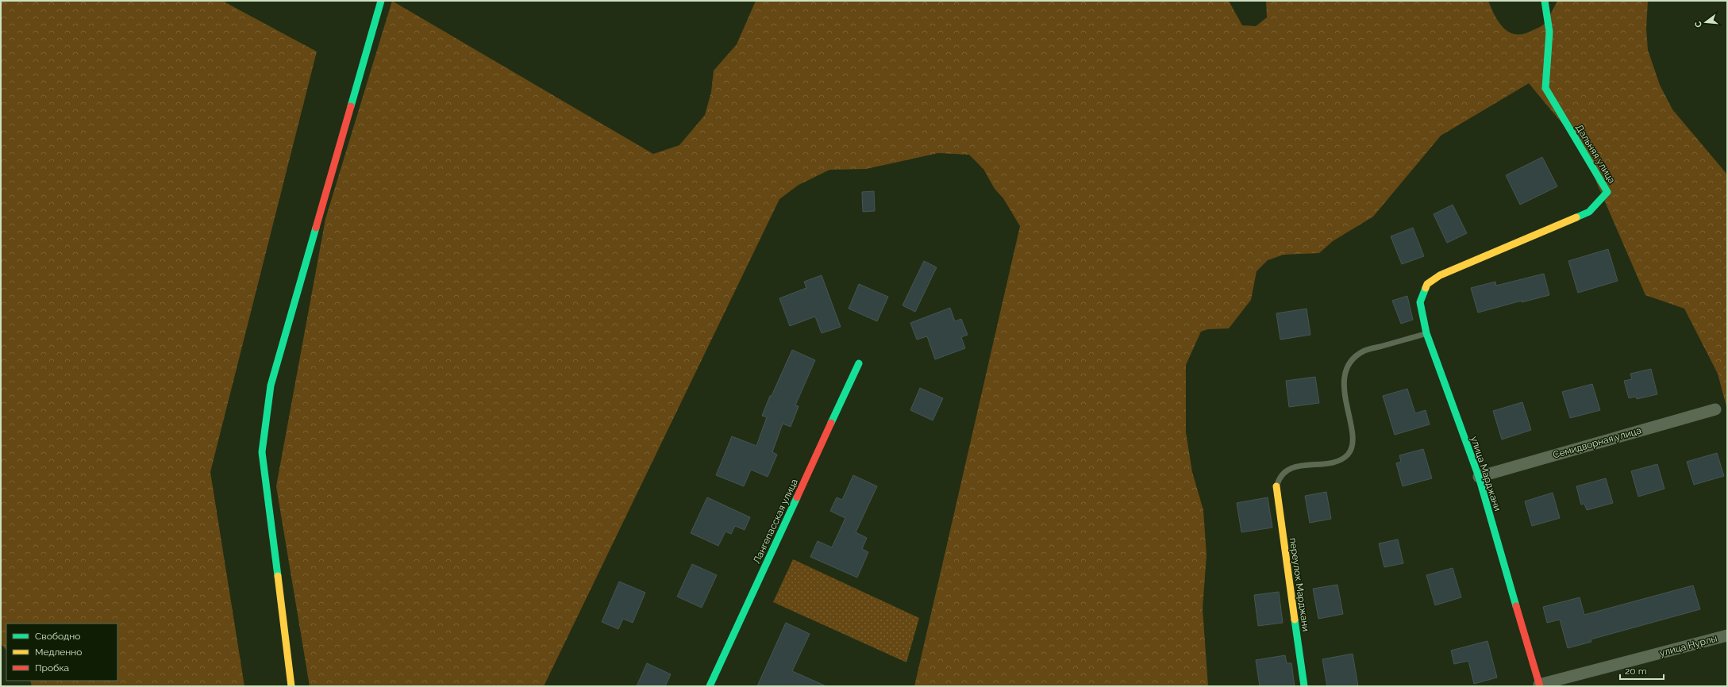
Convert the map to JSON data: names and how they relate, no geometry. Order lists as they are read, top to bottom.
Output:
{
  "streets": {
    "street": [
      "Дальняя улица",
      "Семидворная улица",
      "улица Марджани",
      "Лангепасская улица",
      "переулок Марджани",
      "улица Нурлы"
    ]
  },
  "crossings": [
    ["Дальняя улица", "улица Марджани"],
    ["Семидворная улица", "улица Марджани"],
    ["улица Марджани", "улица Нурлы"]
  ],
  "legend": ["Свободно", "Медленно", "Пробка"],
  "scale_bar": "20 m",
  "north": "left"
}
